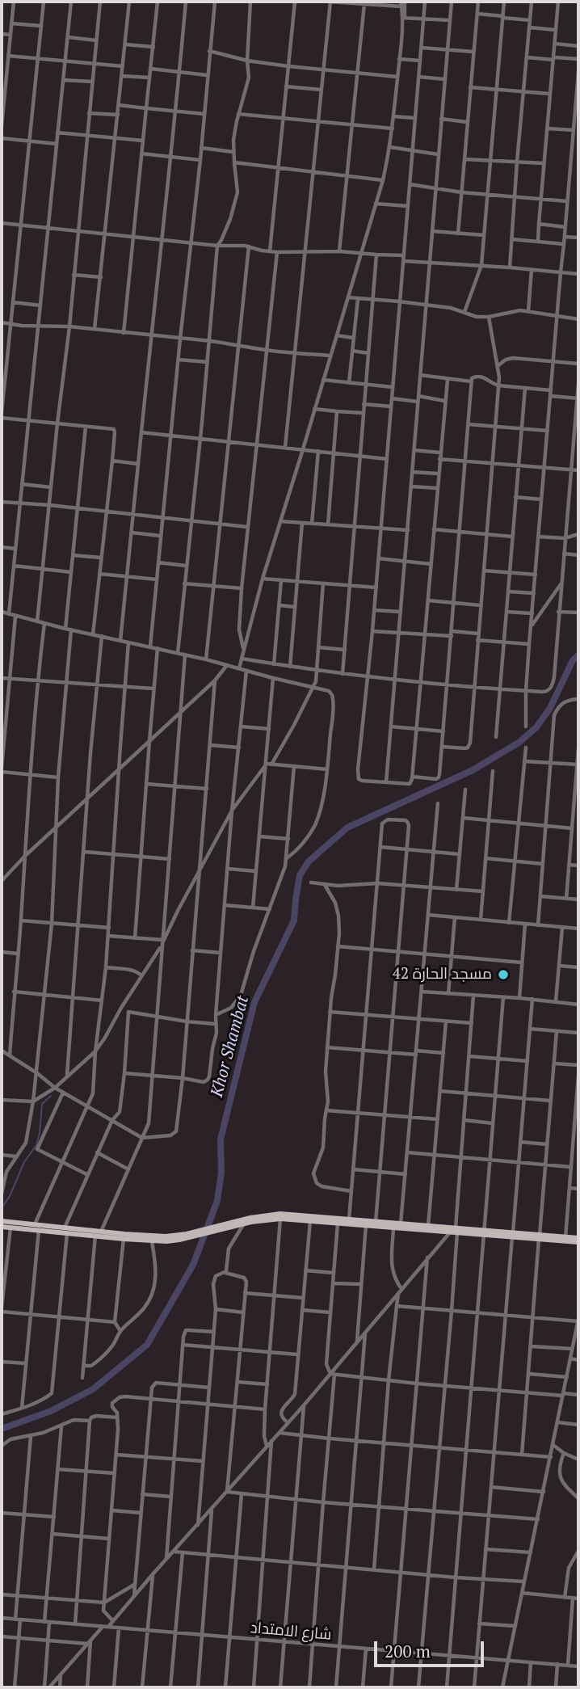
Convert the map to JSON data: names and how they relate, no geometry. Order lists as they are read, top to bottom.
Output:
{
  "streets": {
    "street": ["شارع الامتداد"]
  },
  "water": ["Khor Shambat"],
  "places": ["مسجد الحارة 42"],
  "scale_bar": "200 m"
}
